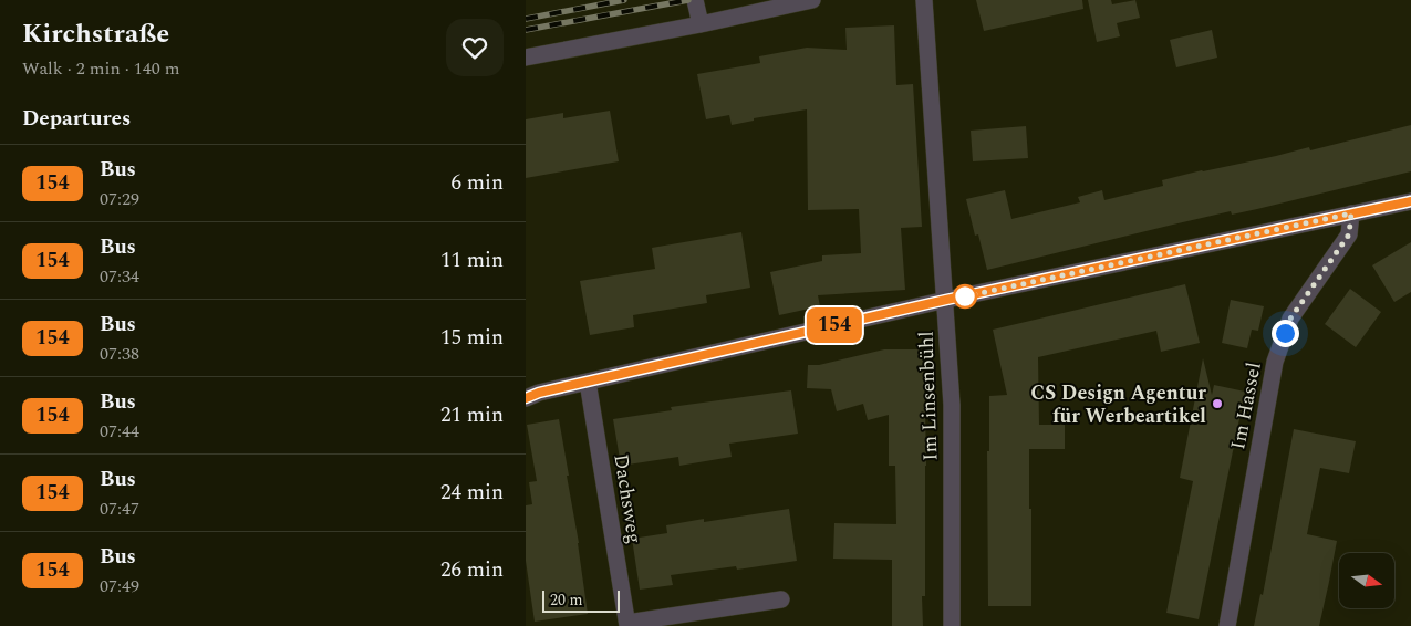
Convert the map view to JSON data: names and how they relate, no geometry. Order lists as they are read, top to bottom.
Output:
{
  "streets": {
    "street": ["Im Linsenbühl", "Im Hassel", "Dachsweg"]
  },
  "places": ["CS Design Agentur für Werbeartikel"],
  "lines": ["bus line 154"],
  "scale_bar": "20 m",
  "north": "right",
  "page": {
    "heading": [
      ["Kirchstraße", "Walk · 2 min · 140 m"],
      "Departures"
    ],
    "on_map": "154",
    "list": [
      {
        "mark": "154",
        "name": "Bus",
        "note": "07:29",
        "value": "6 min"
      },
      {
        "mark": "154",
        "name": "Bus",
        "note": "07:34",
        "value": "11 min"
      },
      {
        "mark": "154",
        "name": "Bus",
        "note": "07:38",
        "value": "15 min"
      },
      {
        "mark": "154",
        "name": "Bus",
        "note": "07:44",
        "value": "21 min"
      },
      {
        "mark": "154",
        "name": "Bus",
        "note": "07:47",
        "value": "24 min"
      },
      {
        "mark": "154",
        "name": "Bus",
        "note": "07:49",
        "value": "26 min"
      }
    ],
    "scale": "20 m"
  }
}
